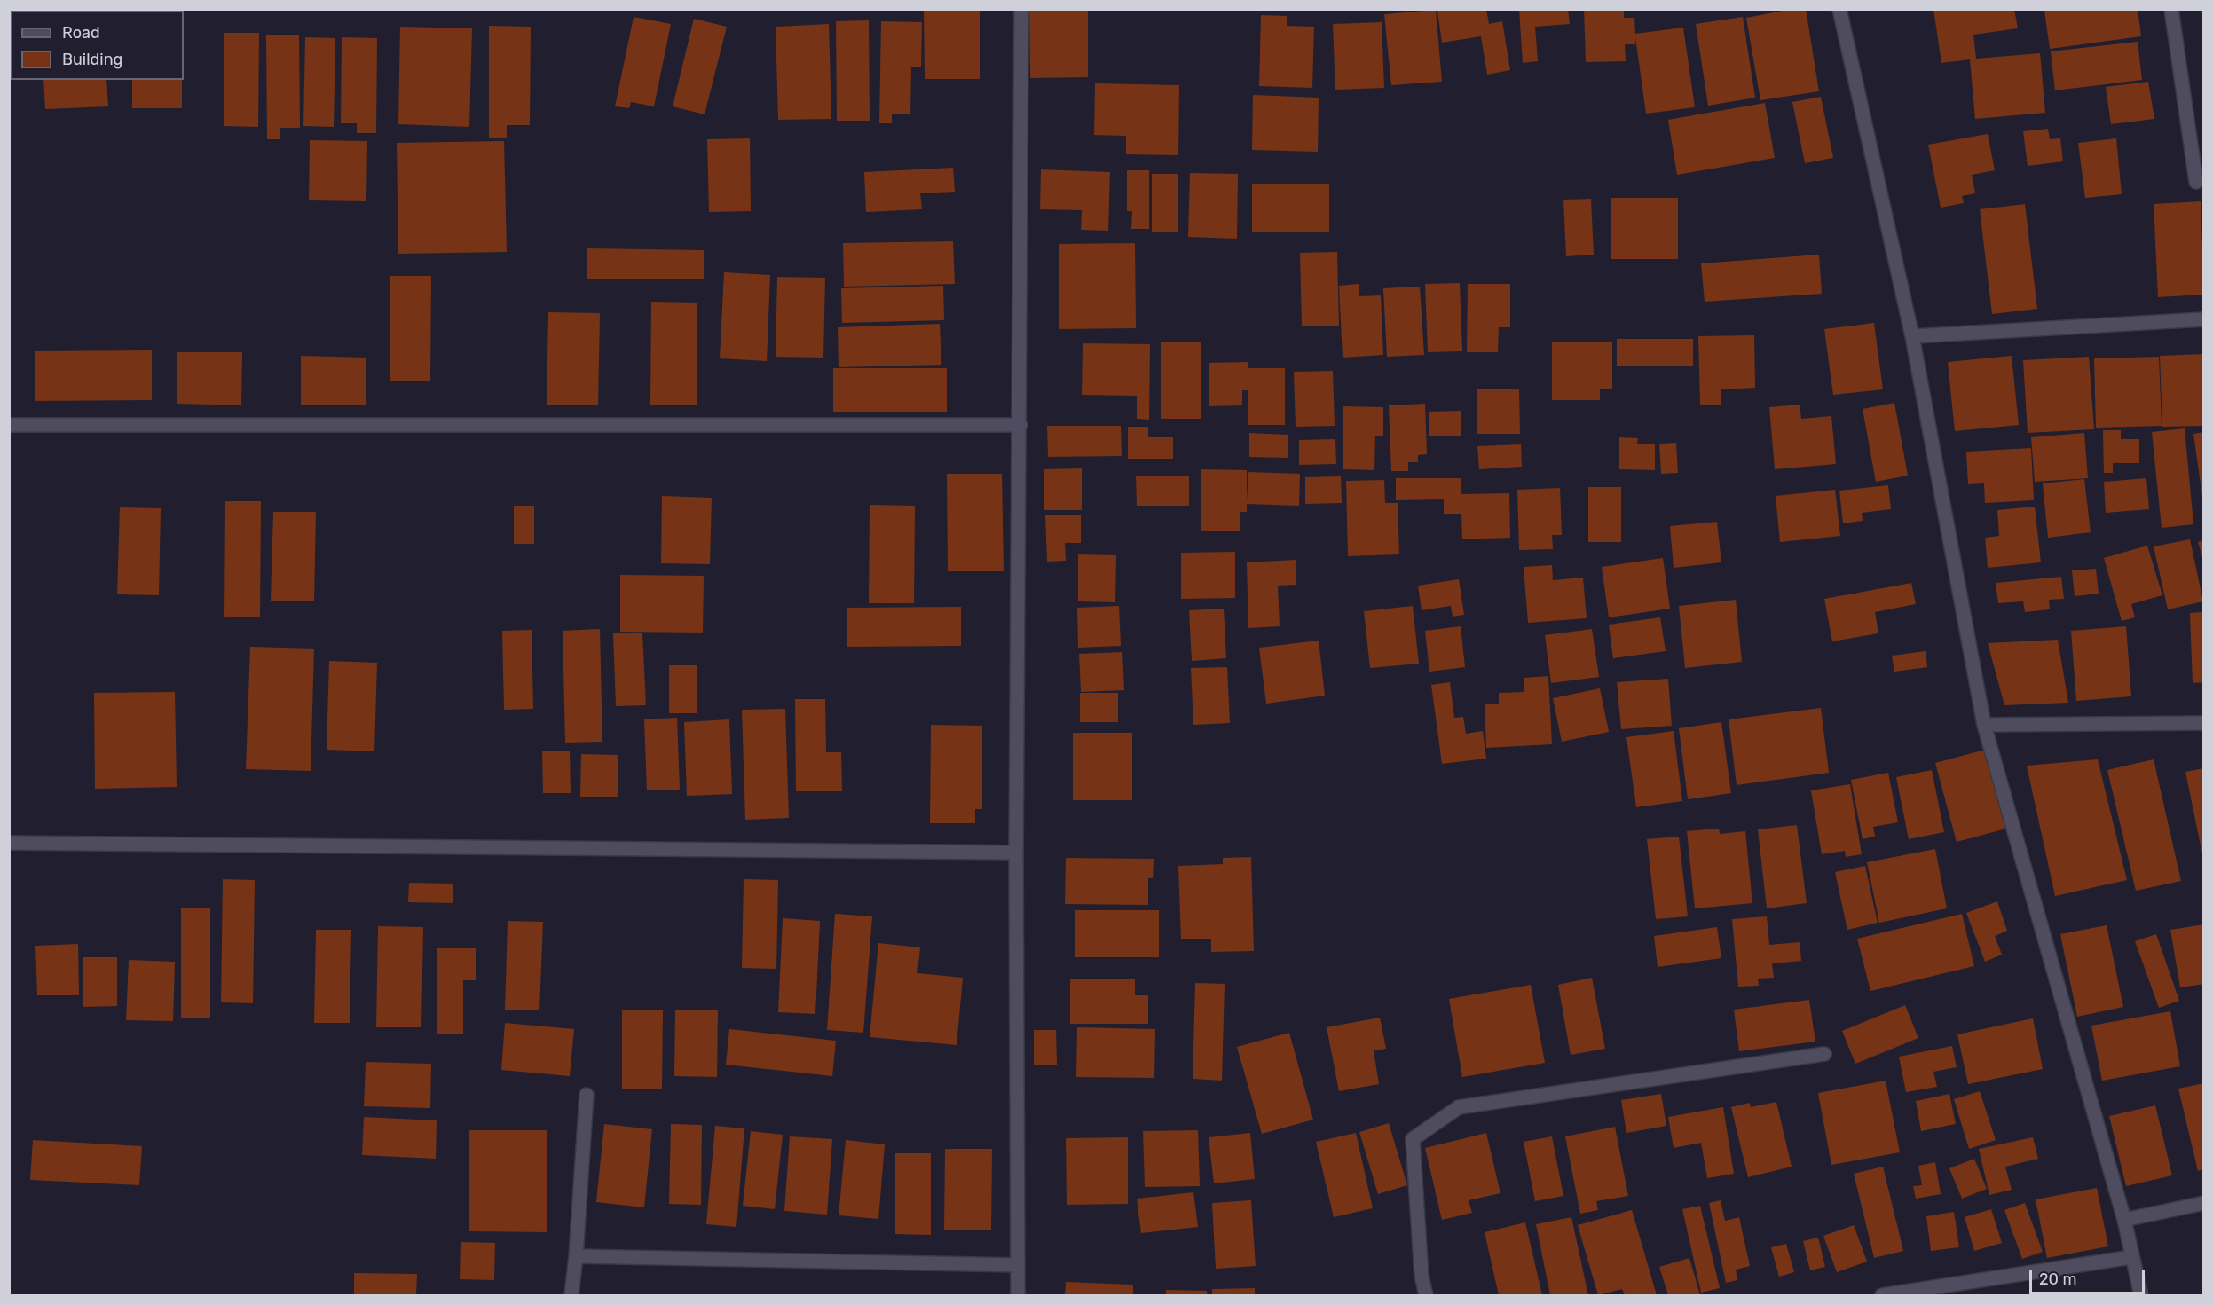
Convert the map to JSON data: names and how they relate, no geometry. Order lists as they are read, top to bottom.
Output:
{
  "legend": ["Road", "Building"],
  "scale_bar": "20 m"
}
